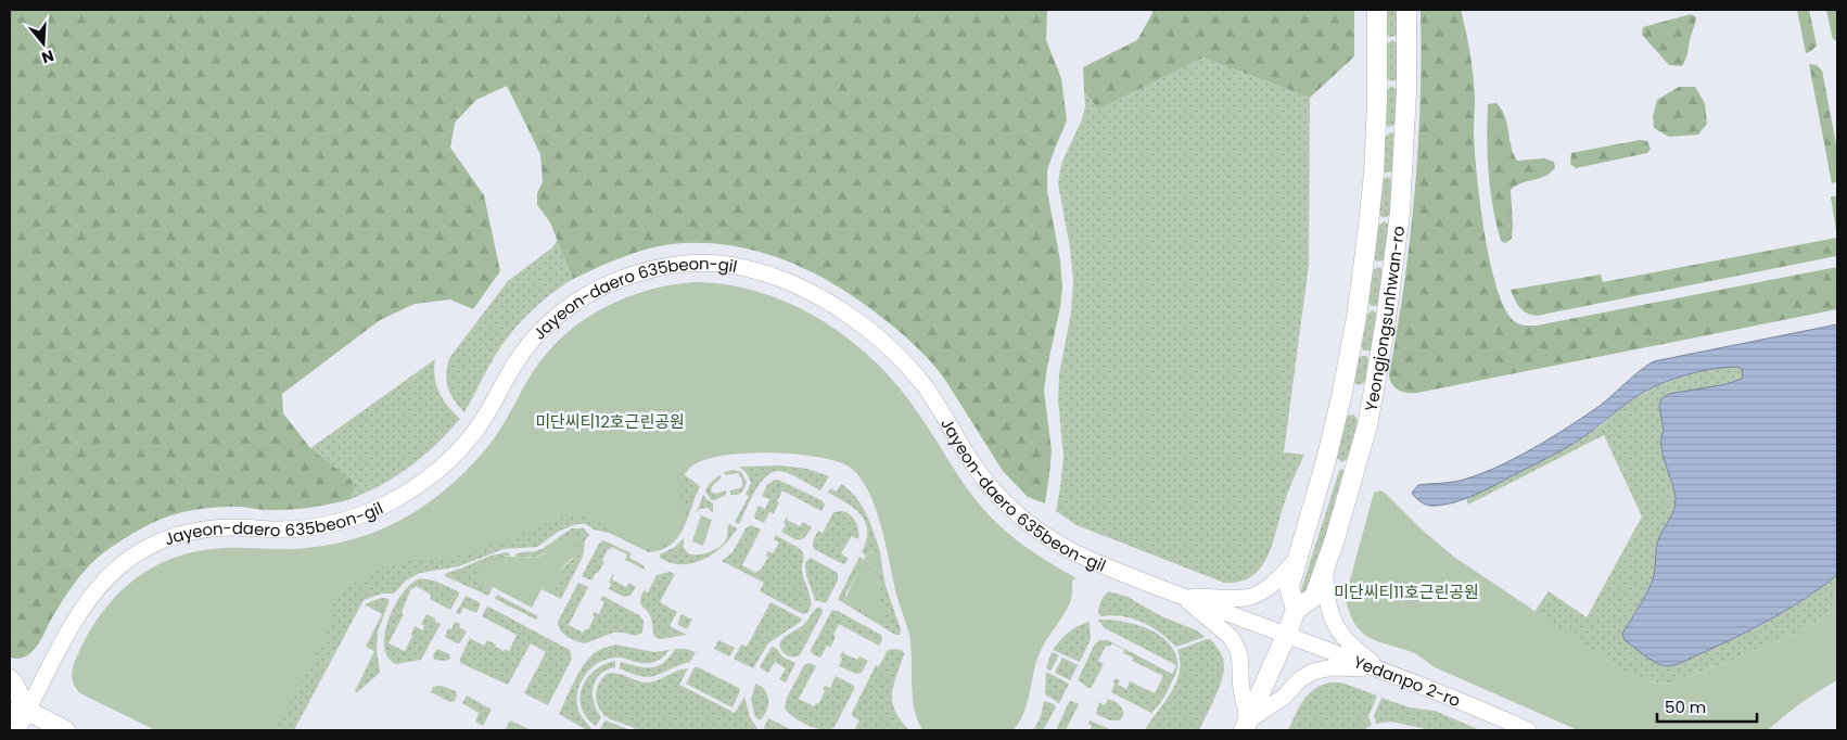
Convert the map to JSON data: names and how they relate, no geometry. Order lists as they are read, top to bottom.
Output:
{
  "streets": {
    "main road": ["Yeongjongsunhwan-ro"],
    "street": ["Jayeon-daero 635beon-gil", "Yedanpo 2-ro"]
  },
  "crossings": [
    ["Jayeon-daero 635beon-gil", "Yeongjongsunhwan-ro"],
    ["Jayeon-daero 635beon-gil", "Yedanpo 2-ro"],
    ["Yeongjongsunhwan-ro", "Yedanpo 2-ro"]
  ],
  "parks": ["미단씨티12호근린공원", "미단씨티11호근린공원"],
  "scale_bar": "50 m",
  "north": "bottom"
}
